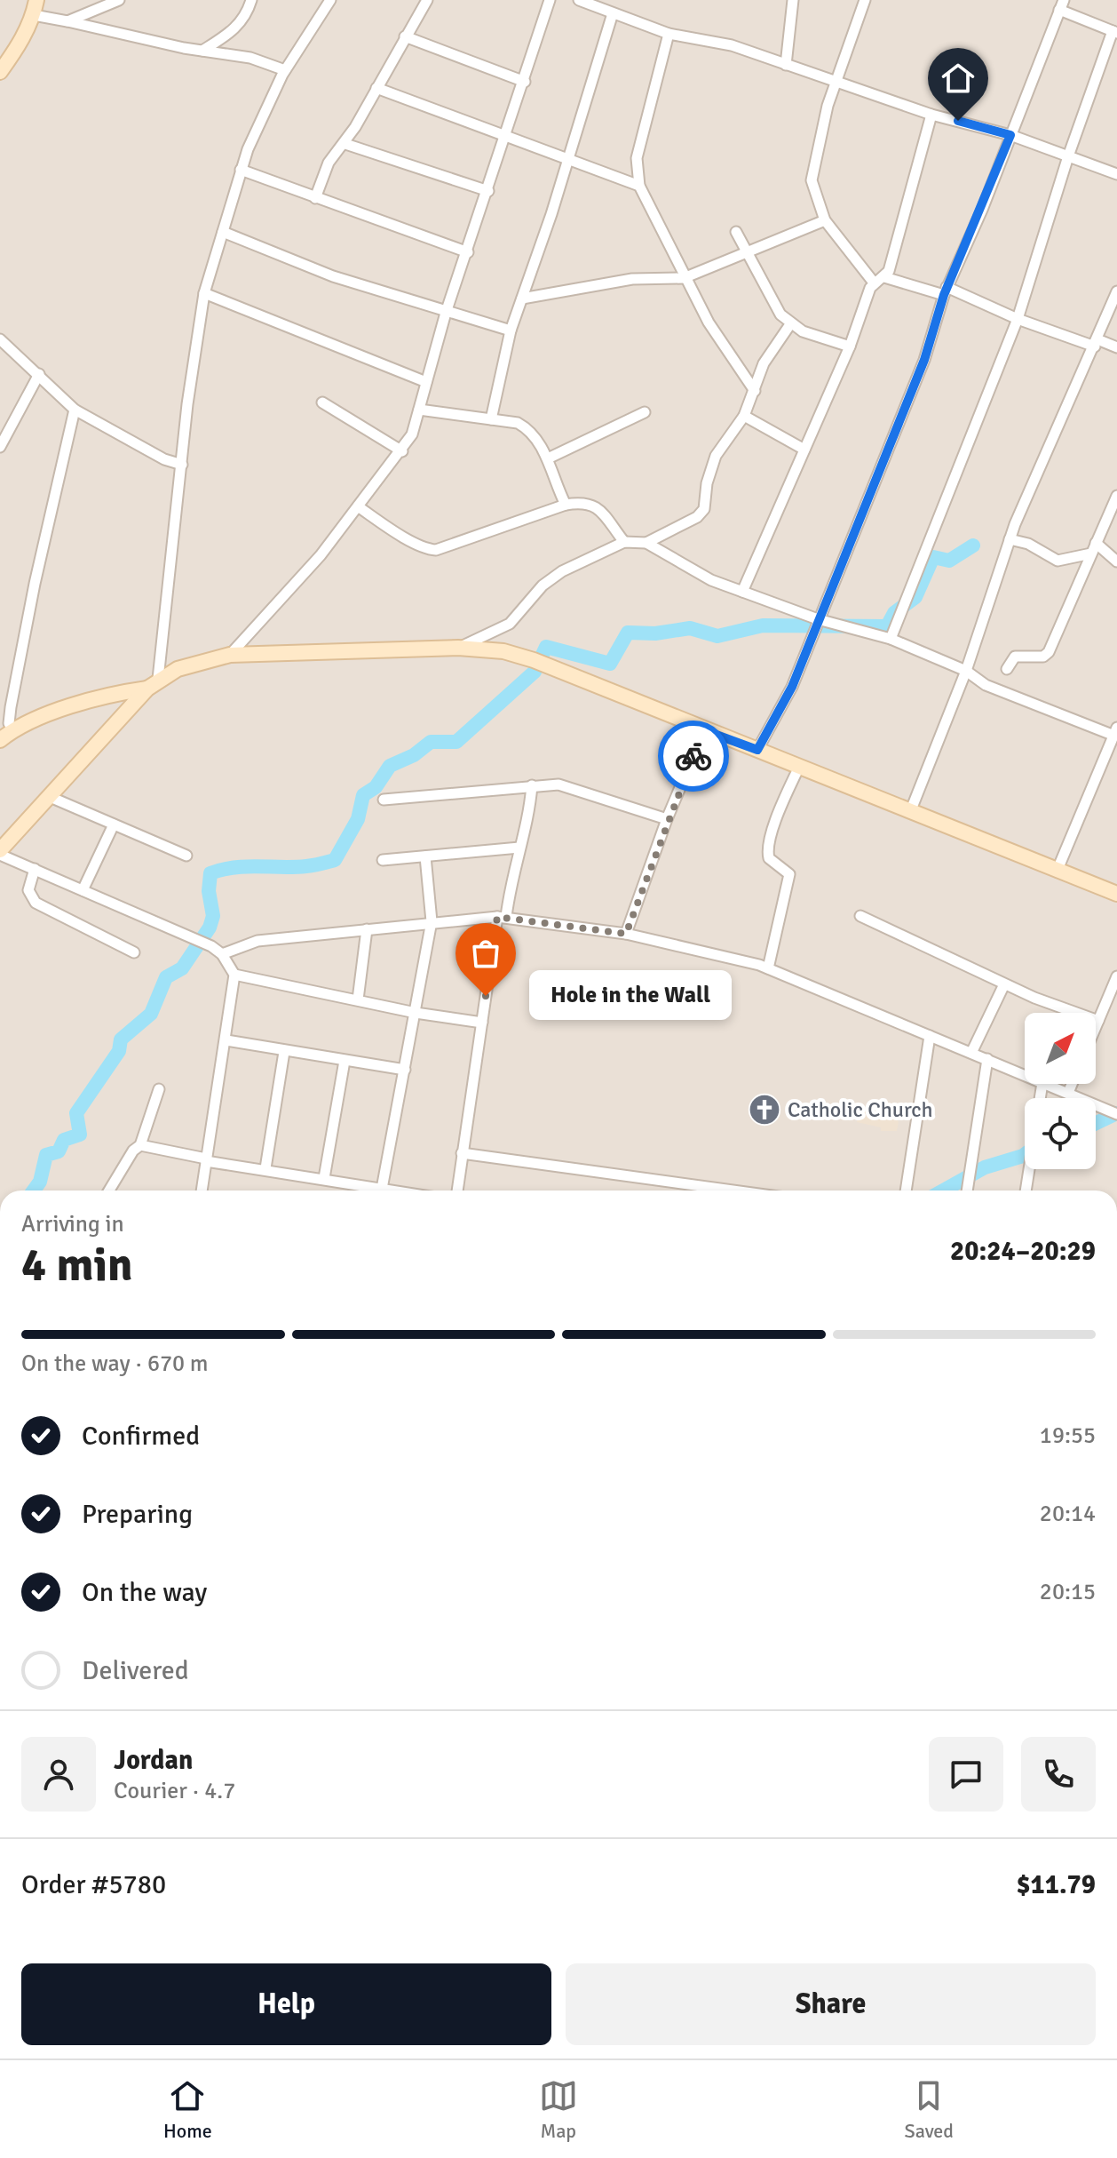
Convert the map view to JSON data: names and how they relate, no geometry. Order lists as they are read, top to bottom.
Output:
{
  "places": {
    "other": ["Hole in the Wall"],
    "church": ["Catholic Church"]
  },
  "north": "top right",
  "page": {
    "bubble": "Hole in the Wall",
    "heading": ["4 min", "Arriving in", "20:24–20:29"],
    "panel": [
      "Jordan",
      "Courier · 4.7",
      "Order #5780",
      "$11.79"
    ],
    "bar": "On the way · 670 m",
    "list": [
      ["Confirmed", "19:55"],
      ["Preparing", "20:14"],
      ["On the way", "20:15"],
      "Delivered"
    ],
    "buttons": ["Help", "Share"],
    "tabs": ["Home", "Map", "Saved"]
  }
}
